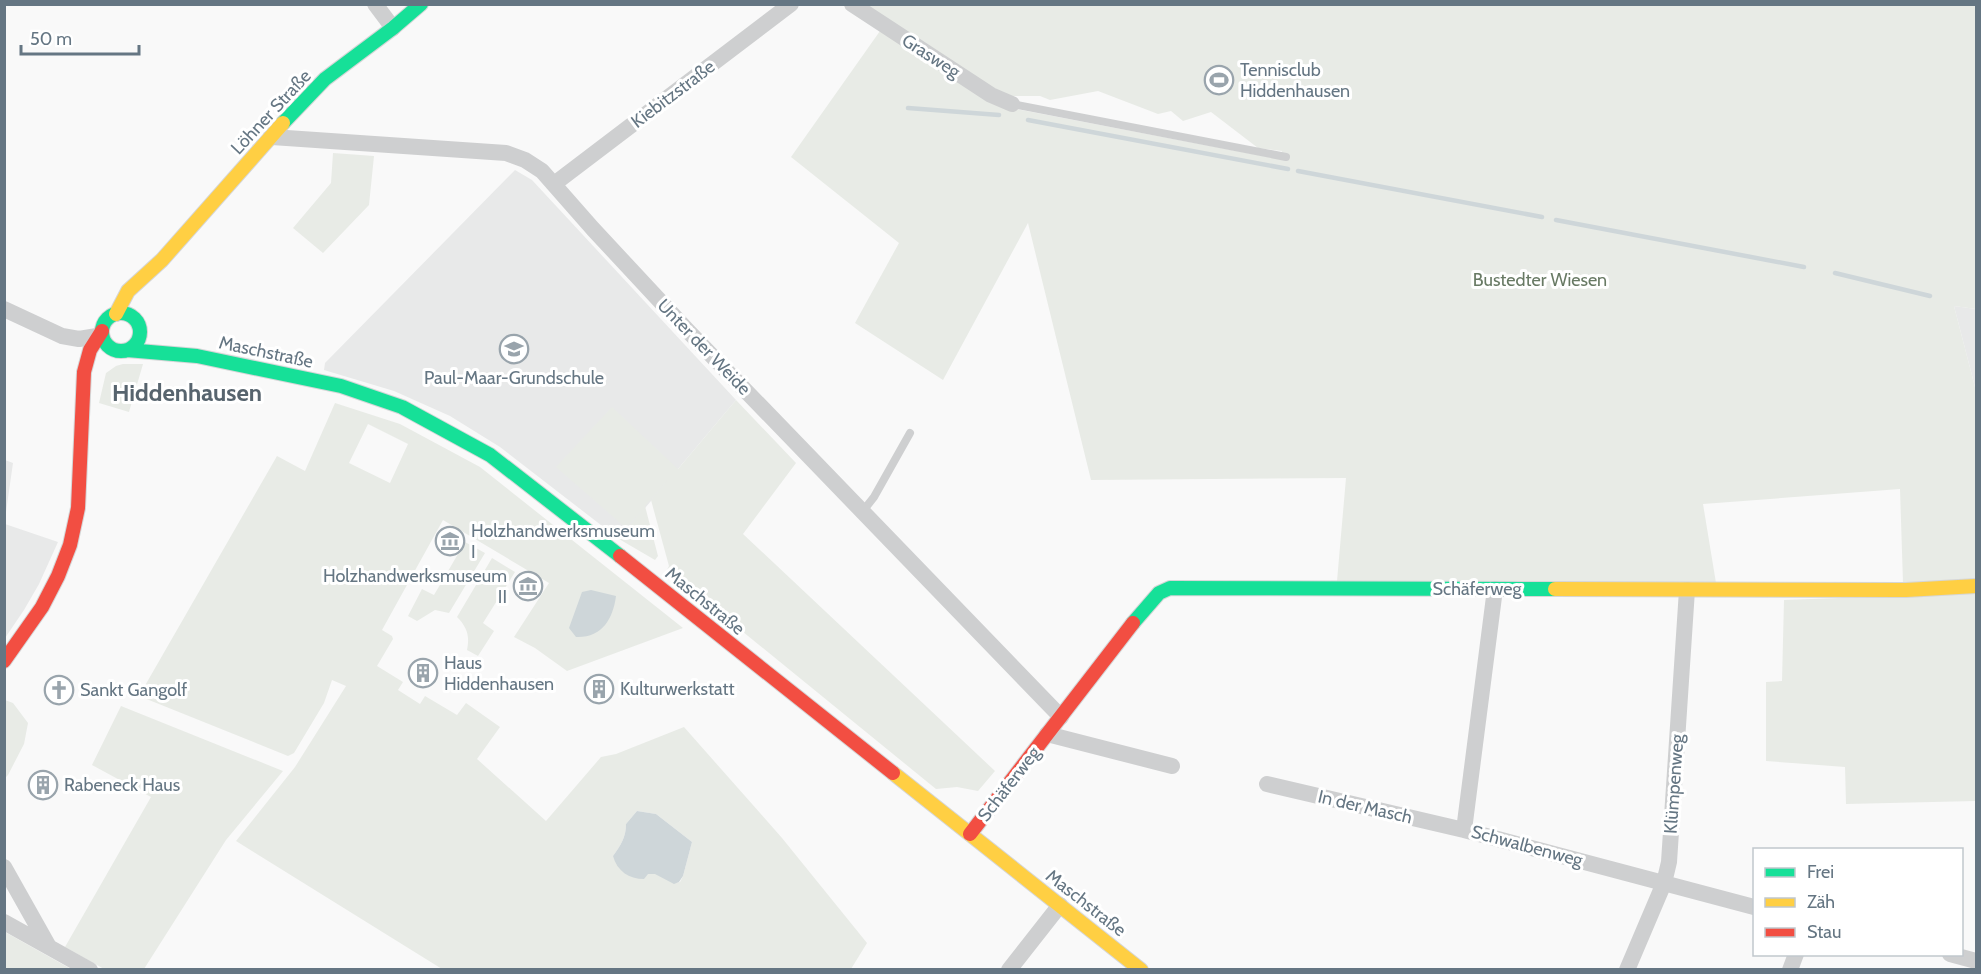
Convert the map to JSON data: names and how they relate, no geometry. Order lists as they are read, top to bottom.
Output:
{
  "streets": {
    "street": [
      "Grasweg",
      "Kiebitzstraße",
      "Löhner Straße",
      "Unter der Weide",
      "Maschstraße",
      "Schäferweg",
      "Klümpenweg",
      "In der Masch",
      "Schwalbenweg"
    ]
  },
  "crossings": [
    ["Kiebitzstraße", "Unter der Weide"],
    ["Löhner Straße", "Unter der Weide"],
    ["Löhner Straße", "Maschstraße"],
    ["Unter der Weide", "Schäferweg"],
    ["Maschstraße", "Schäferweg"],
    ["Schäferweg", "Klümpenweg"],
    ["Schäferweg", "Schwalbenweg"],
    ["Klümpenweg", "Schwalbenweg"],
    ["In der Masch", "Schwalbenweg"]
  ],
  "districts": ["Hiddenhausen"],
  "parks": ["Bustedter Wiesen"],
  "places": {
    "sports": ["Tennisclub Hiddenhausen"],
    "school or university": ["Paul-Maar-Grundschule"],
    "museum": ["Holzhandwerksmuseum I", "Holzhandwerksmuseum II"],
    "building": ["Haus Hiddenhausen", "Kulturwerkstatt", "Rabeneck Haus"],
    "church": ["Sankt Gangolf"]
  },
  "legend": ["Frei", "Zäh", "Stau"],
  "scale_bar": "50 m"
}
